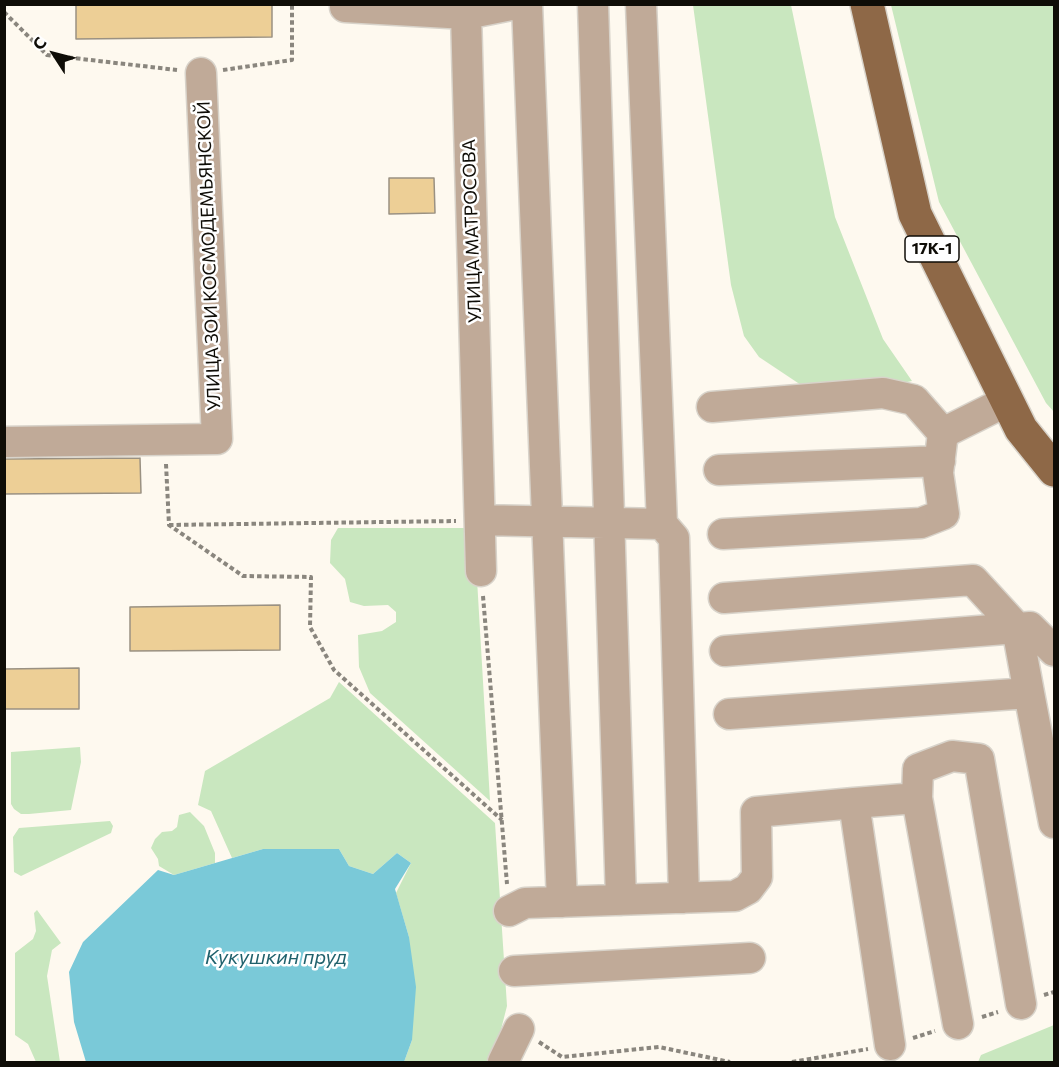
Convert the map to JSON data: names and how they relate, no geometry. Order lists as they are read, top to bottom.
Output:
{
  "streets": {
    "main road": ["17К-1"],
    "street": ["УЛИЦА МАТРОСОВА", "УЛИЦА ЗОИ КОСМОДЕМЬЯНСКОЙ"]
  },
  "water": ["Кукушкин пруд"],
  "north": "top left"
}
